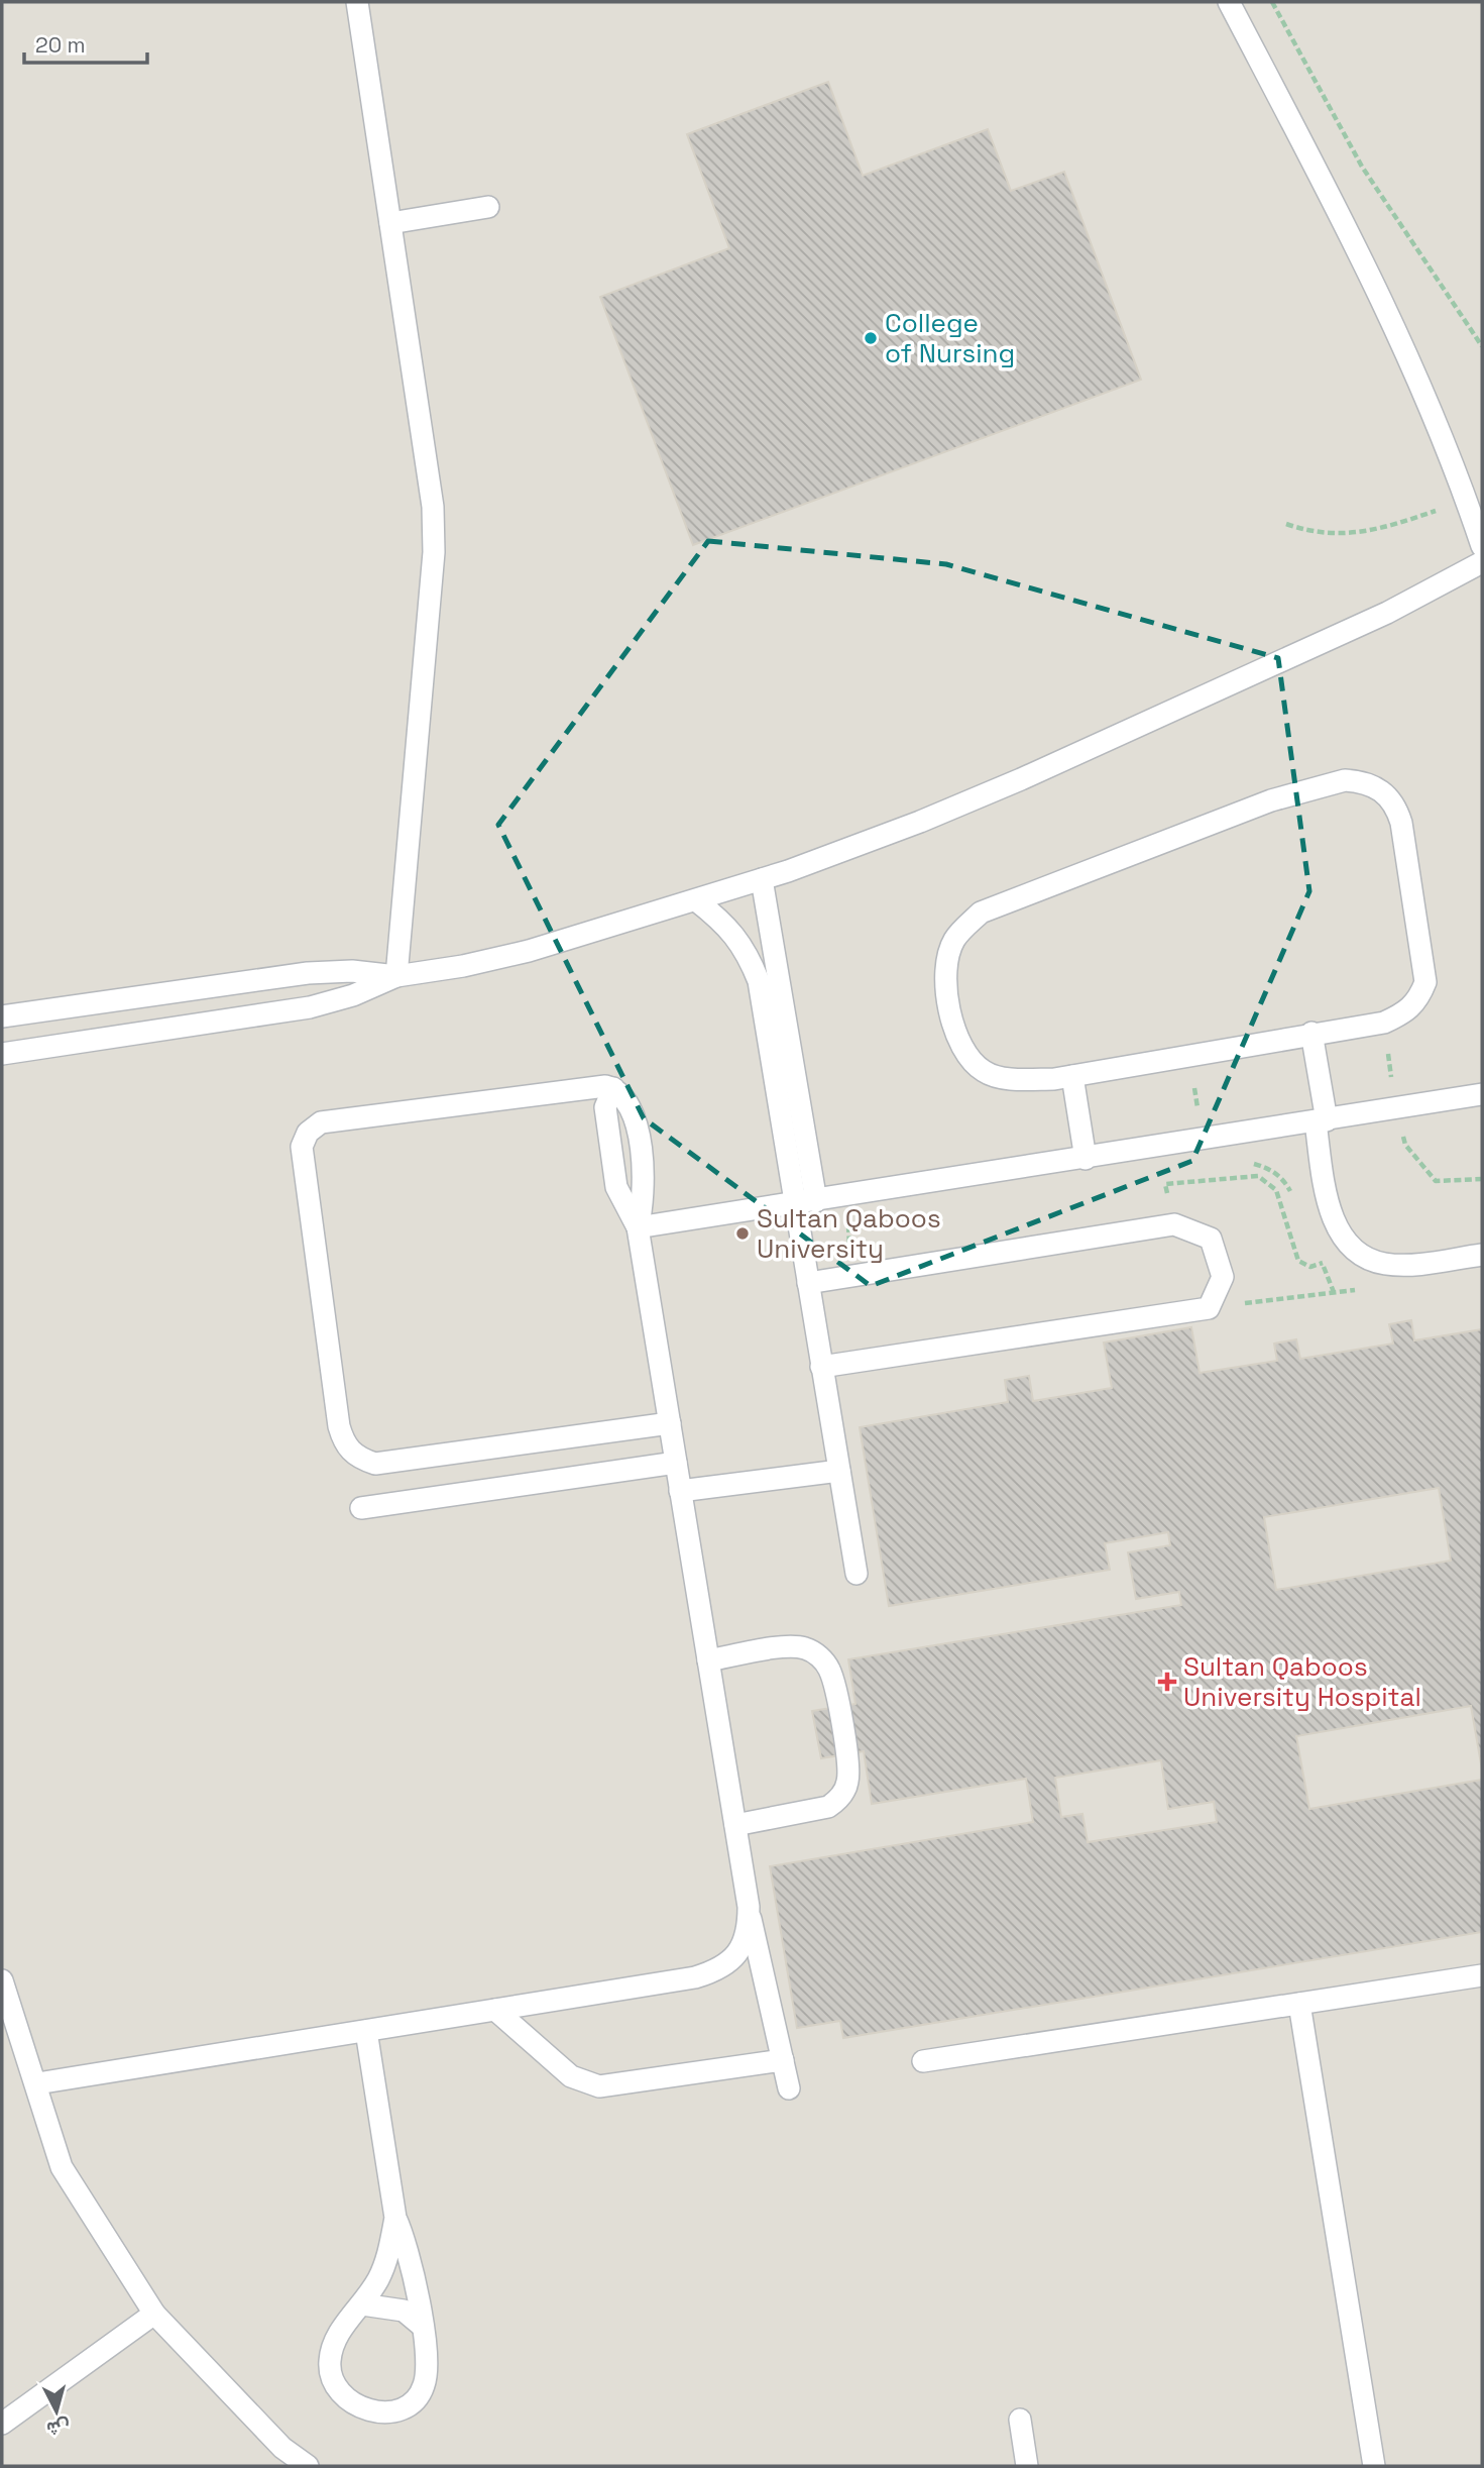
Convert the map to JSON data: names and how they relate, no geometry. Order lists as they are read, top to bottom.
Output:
{
  "places": {
    "other": ["College of Nursing", "Sultan Qaboos University"],
    "health": ["Sultan Qaboos University Hospital"]
  },
  "scale_bar": "20 m",
  "north": "bottom"
}
